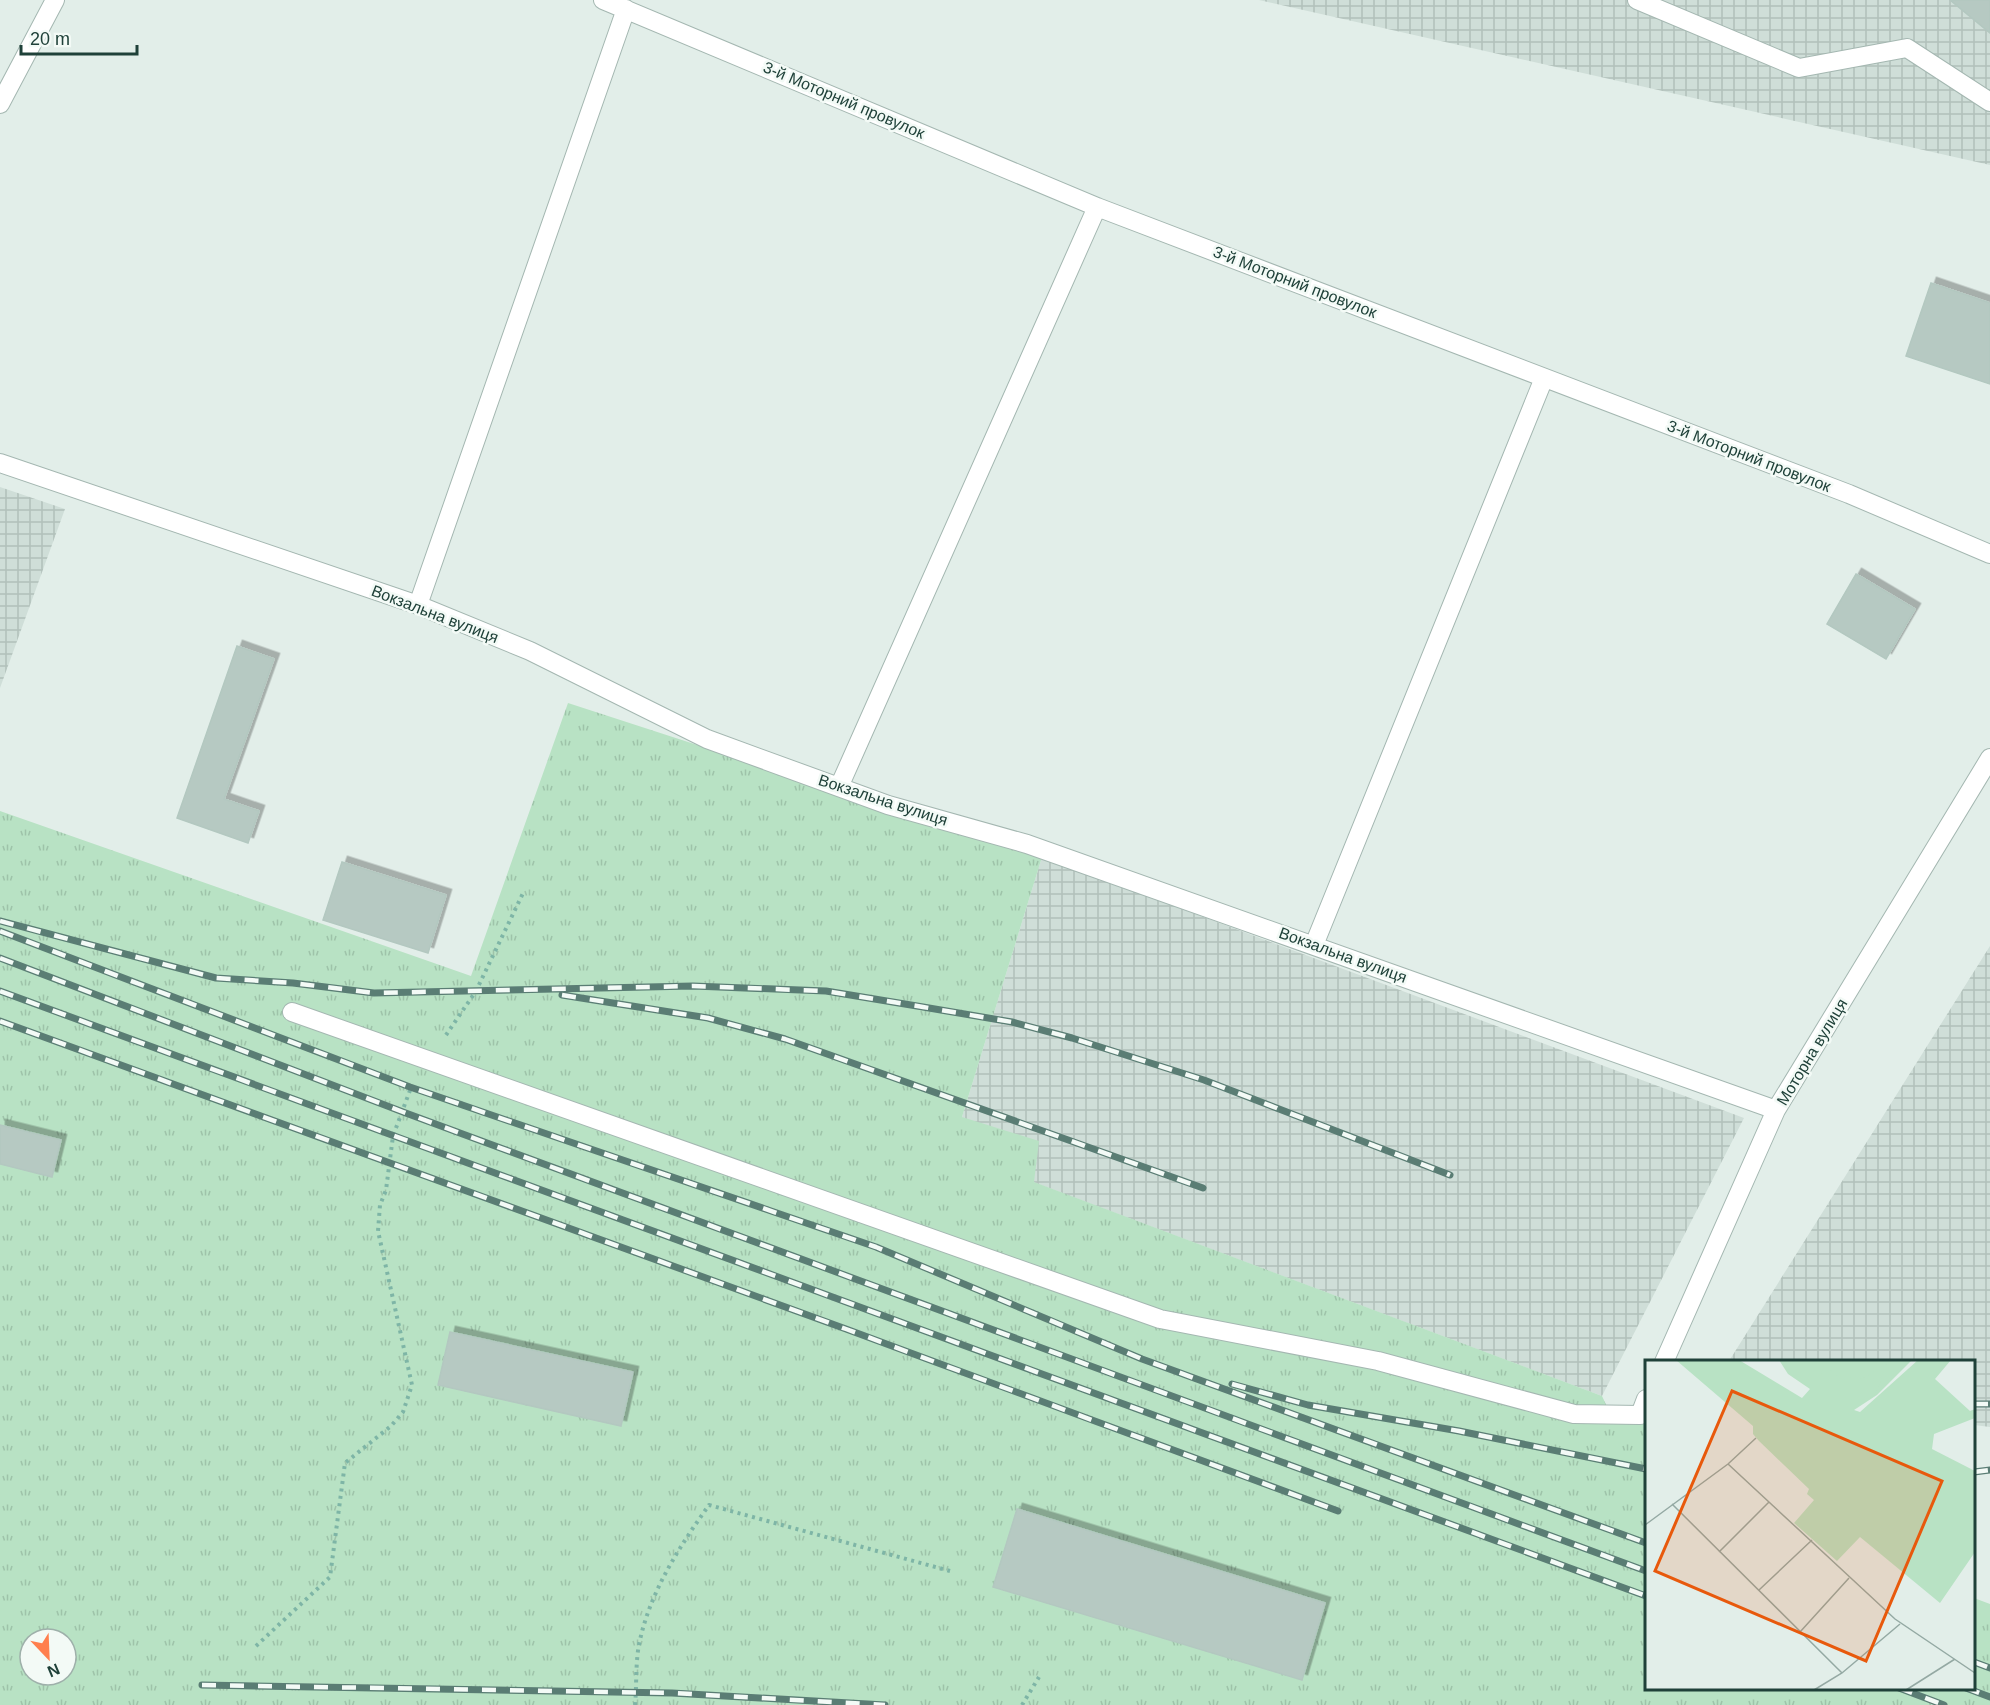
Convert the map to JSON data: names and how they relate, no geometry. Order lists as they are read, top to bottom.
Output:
{
  "streets": {
    "street": ["3-й Моторний провулок", "Вокзальна вулиця", "Моторна вулиця"]
  },
  "crossings": [
    ["Вокзальна вулиця", "Моторна вулиця"]
  ],
  "scale_bar": "20 m",
  "north": "bottom right"
}
